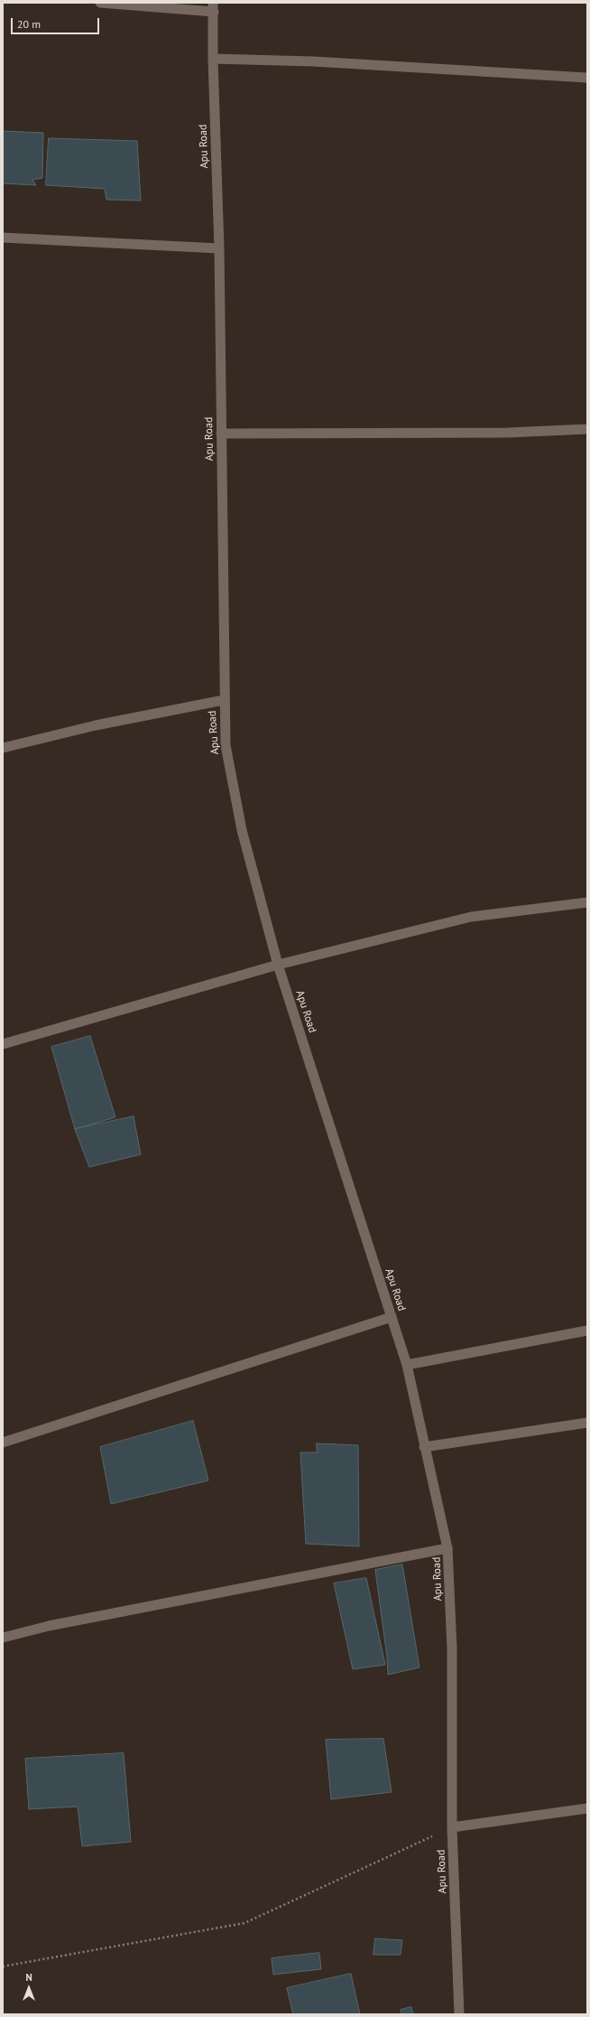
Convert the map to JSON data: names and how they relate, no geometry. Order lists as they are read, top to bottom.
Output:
{
  "streets": {
    "street": ["Apu Road"]
  },
  "scale_bar": "20 m",
  "north": "top"
}
